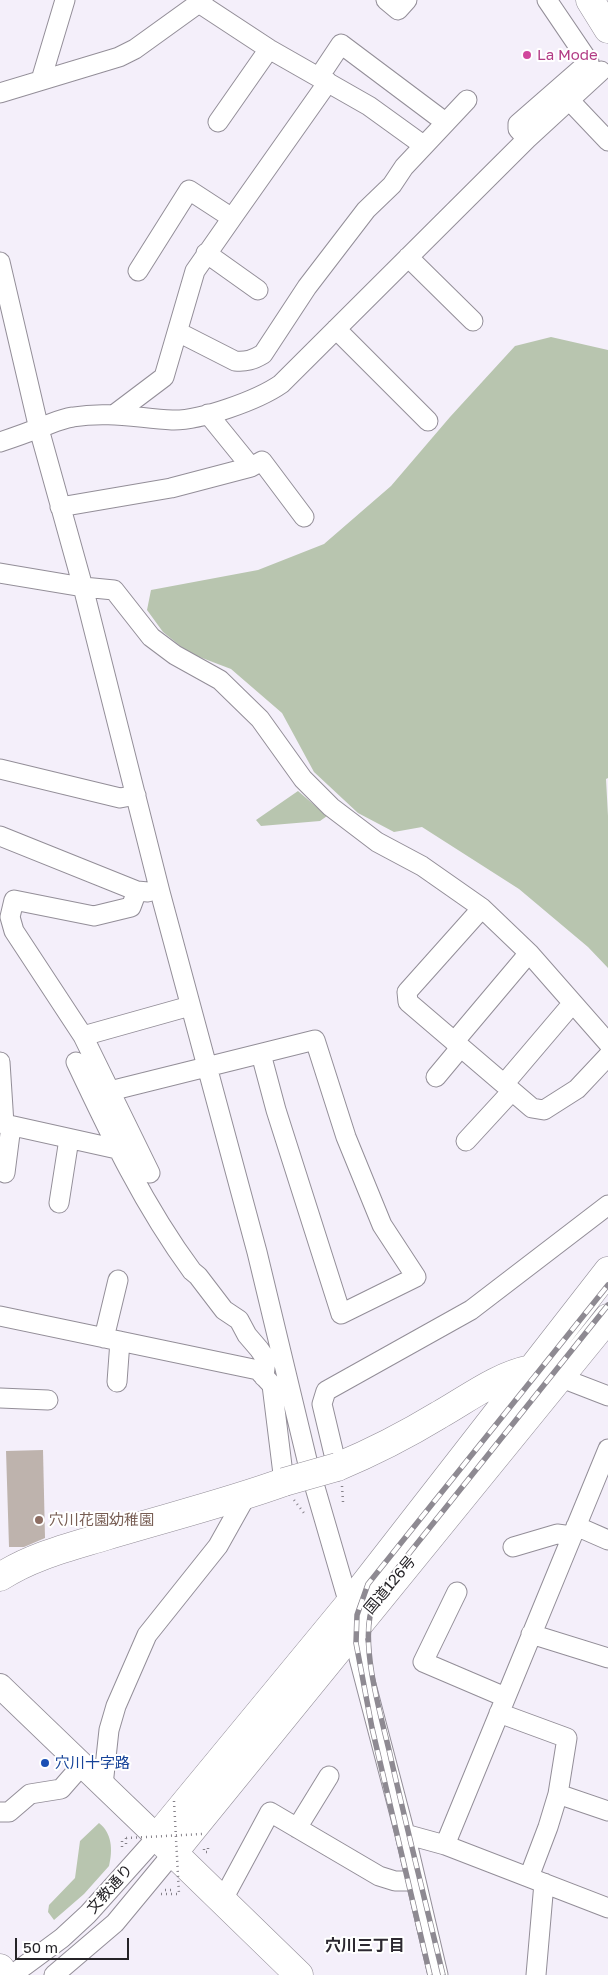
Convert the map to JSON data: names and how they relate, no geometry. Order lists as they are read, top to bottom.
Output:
{
  "streets": {
    "highway": ["国道126号"],
    "street": ["文教通り"]
  },
  "crossings": [
    ["国道126号", "文教通り"]
  ],
  "districts": ["穴川三丁目"],
  "places": ["La Mode", "穴川花園幼稚園", "穴川十字路"],
  "scale_bar": "50 m"
}
